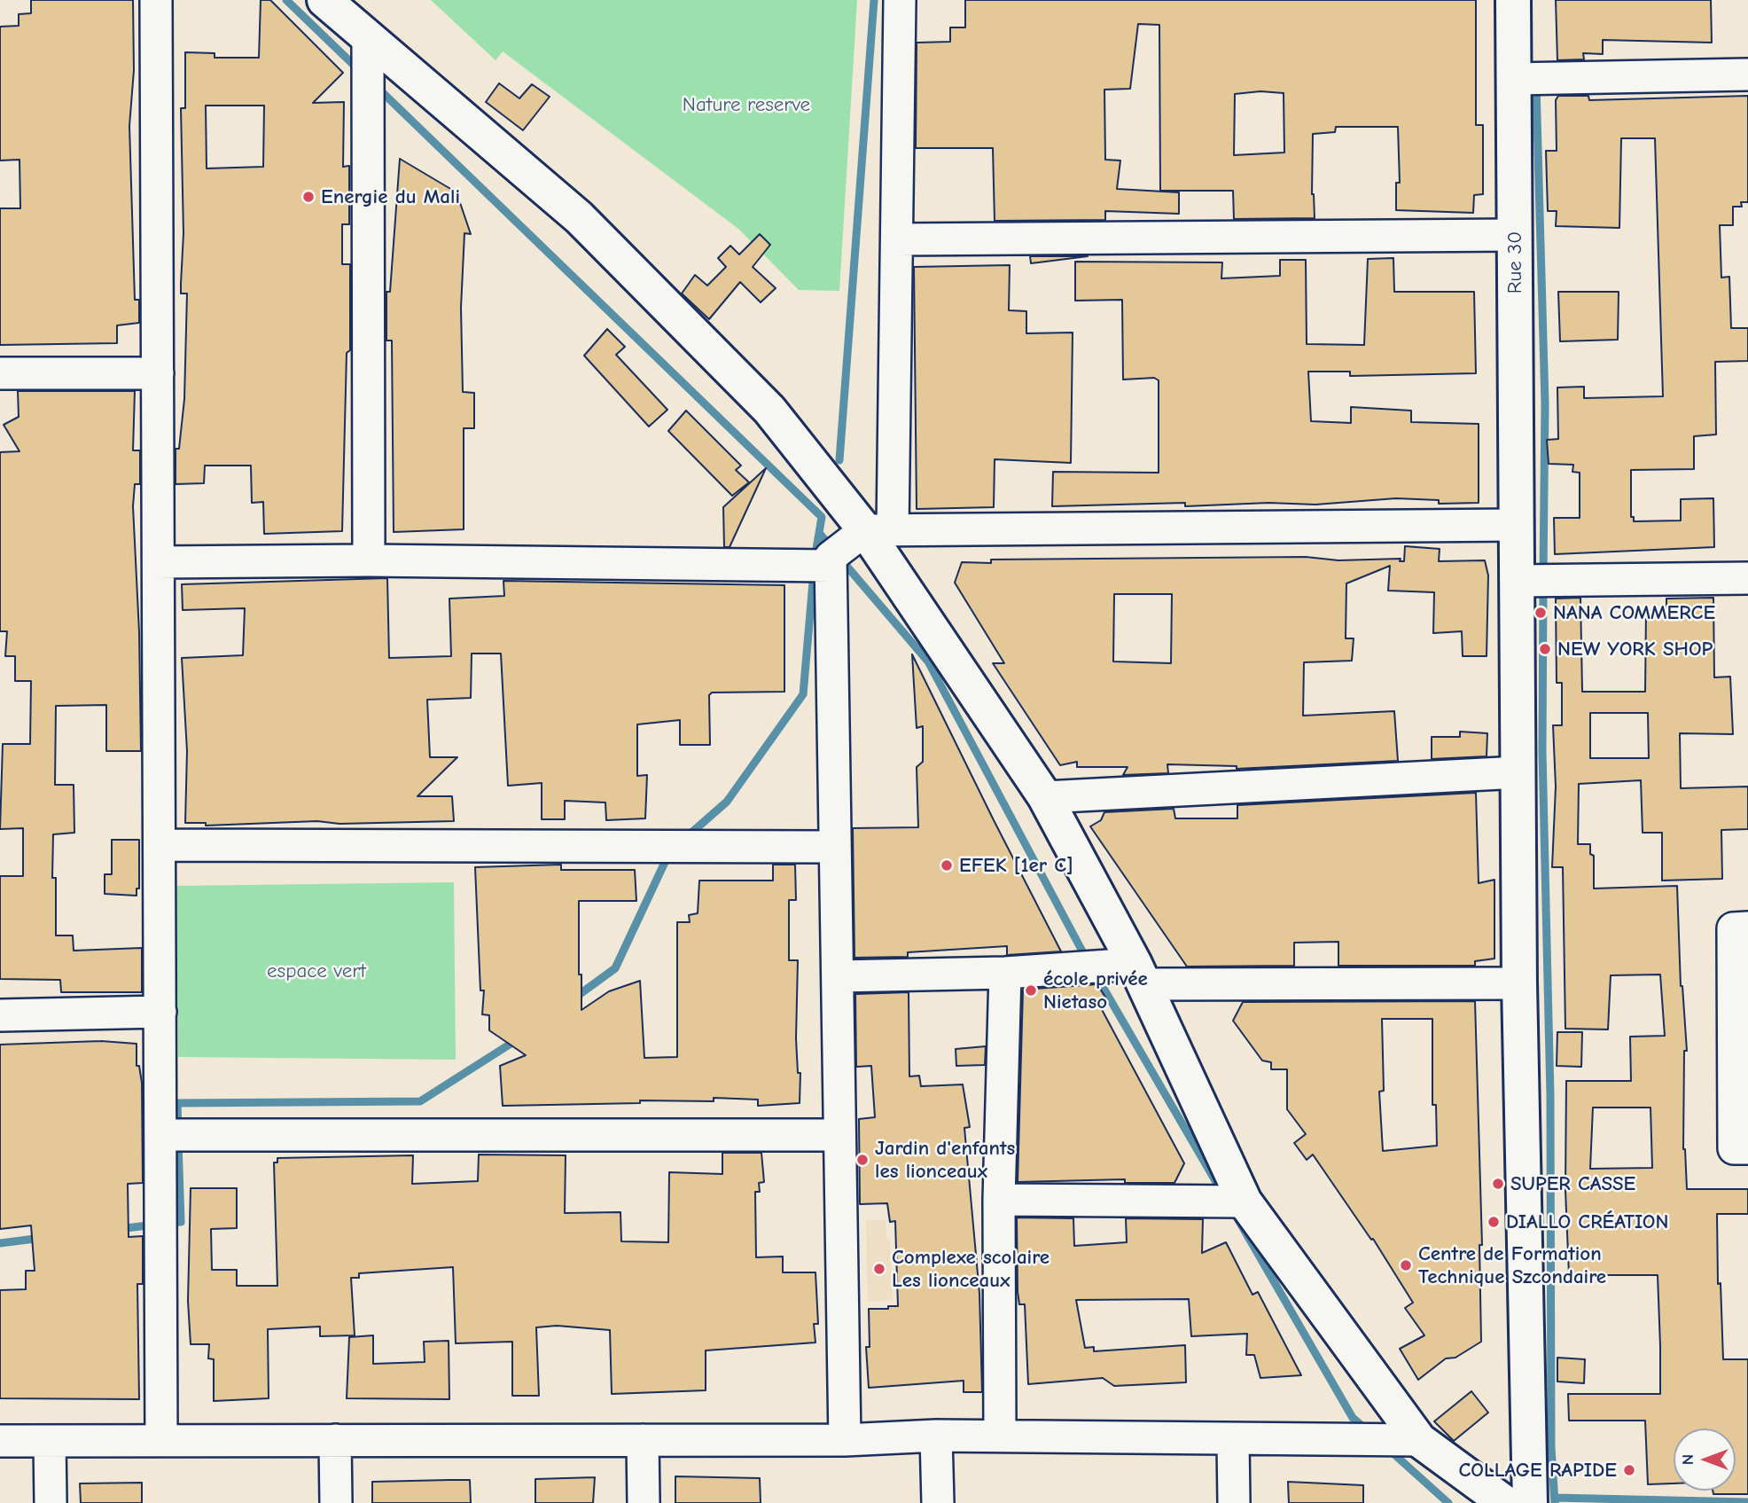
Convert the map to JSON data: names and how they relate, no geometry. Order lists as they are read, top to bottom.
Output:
{
  "streets": {
    "street": ["Rue 30"]
  },
  "parks": ["Nature reserve", "espace vert"],
  "places": [
    "Energie du Mali",
    "NANA COMMERCE",
    "NEW YORK SHOP",
    "EFEK [1er C]",
    "école privée Nietaso",
    "Jardin d'enfants les lionceaux",
    "SUPER CASSE",
    "DIALLO CRÉATION",
    "Centre de Formation Technique Szcondaire",
    "Complexe scolaire Les lionceaux",
    "COLLAGE RAPIDE"
  ],
  "north": "left"
}
